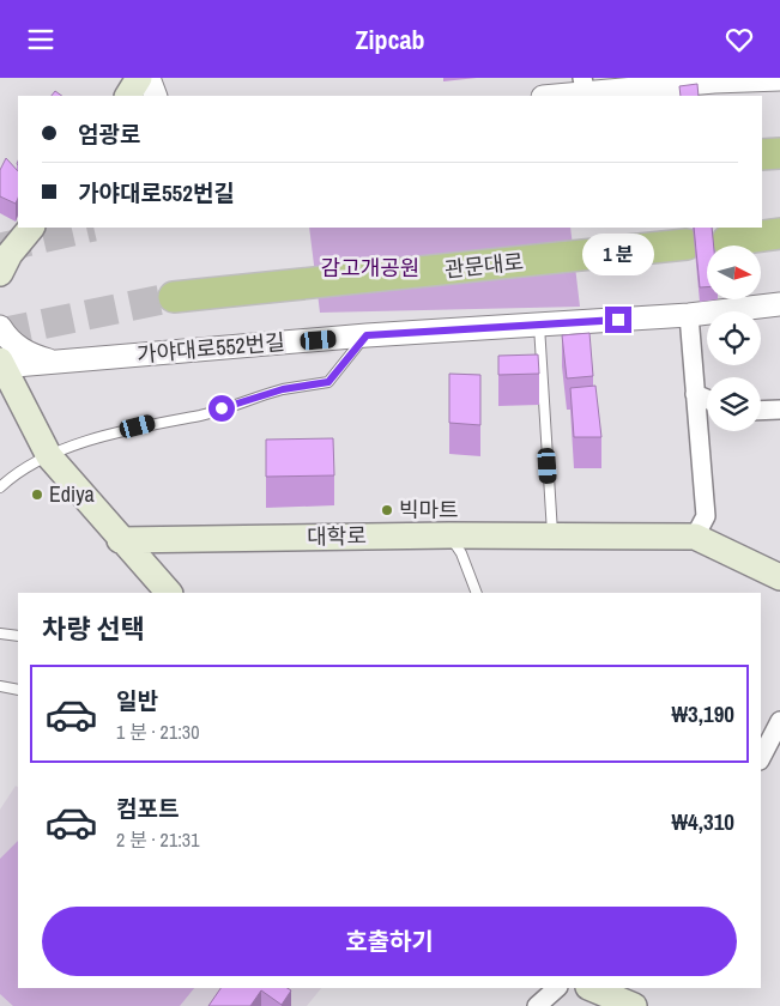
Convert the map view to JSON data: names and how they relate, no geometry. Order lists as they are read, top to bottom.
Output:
{
  "streets": {
    "highway": ["관문대로"],
    "main road": ["대학로"],
    "street": ["가야대로552번길"]
  },
  "parks": ["감고개공원"],
  "places": ["Ediya", "빅마트"],
  "north": "right",
  "page": {
    "header": "Zipcab",
    "banner": ["엄광로", "가야대로552번길"],
    "bubble": "1 분",
    "heading": "차량 선택",
    "list": [
      {
        "name": "일반",
        "note": "1 분 · 21:30",
        "value": "₩3,190"
      },
      {
        "name": "컴포트",
        "note": "2 분 · 21:31",
        "value": "₩4,310"
      }
    ],
    "buttons": "호출하기"
  }
}
